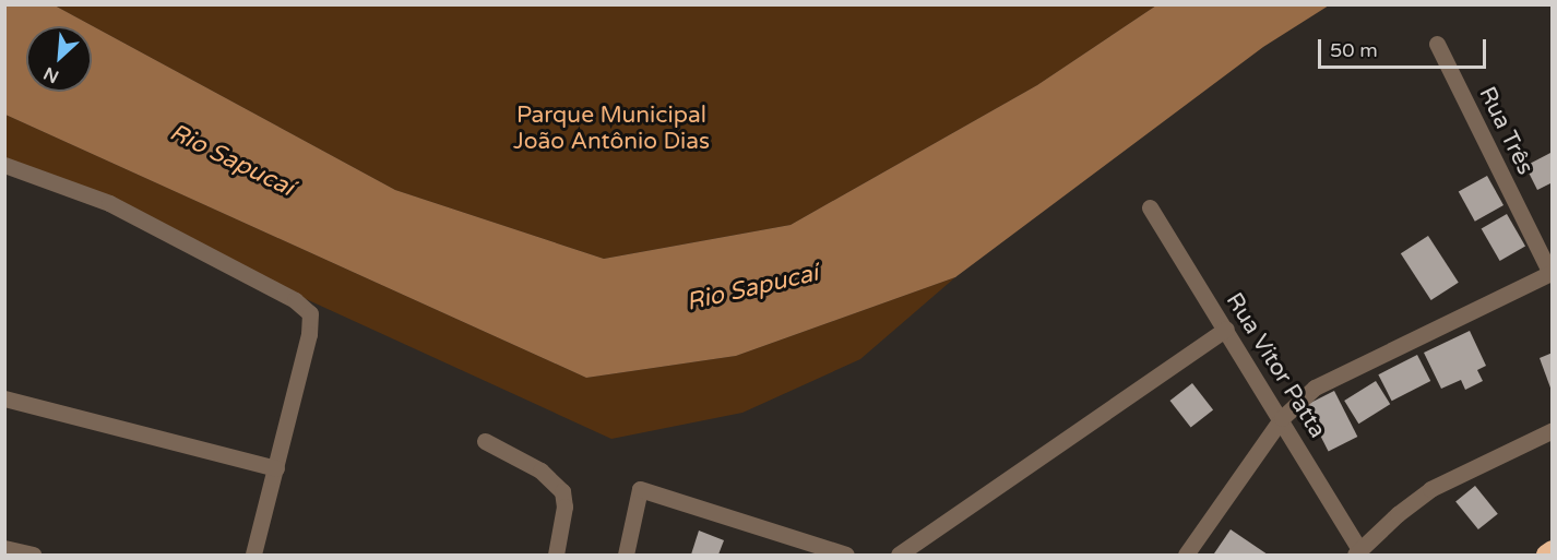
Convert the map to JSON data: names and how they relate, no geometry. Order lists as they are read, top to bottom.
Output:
{
  "streets": {
    "street": ["Rua Três", "Rua Vitor Patta"]
  },
  "water": ["Rio Sapucaí"],
  "parks": ["Parque Municipal João Antônio Dias"],
  "scale_bar": "50 m",
  "north": "bottom left"
}
